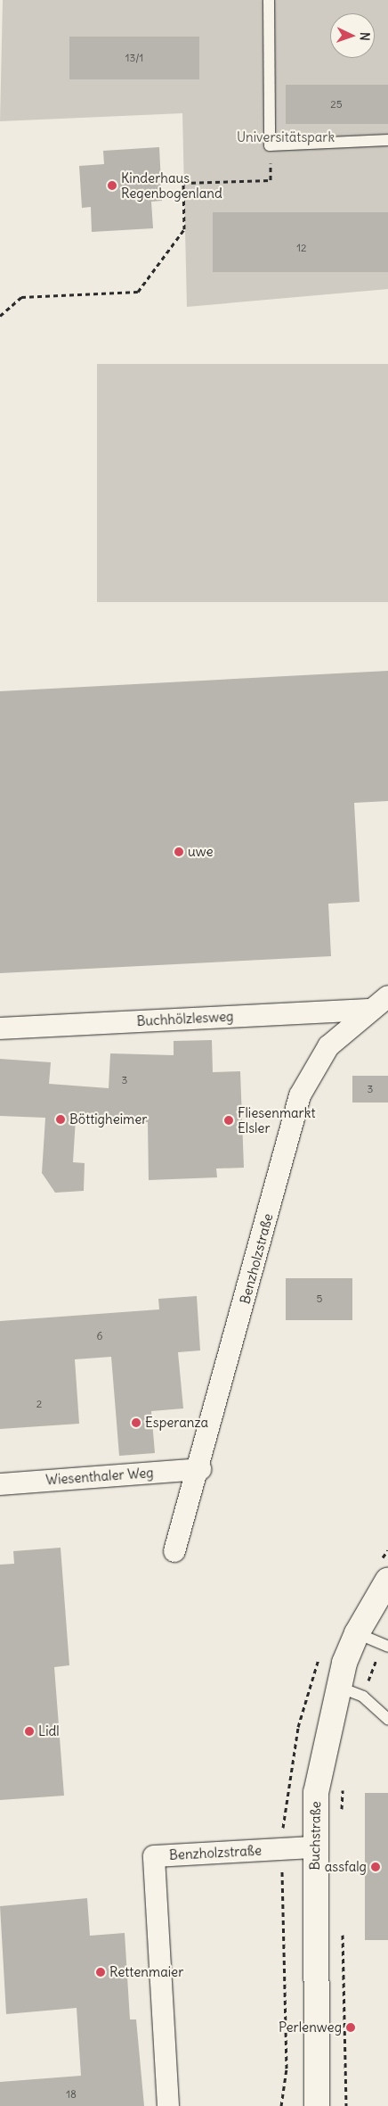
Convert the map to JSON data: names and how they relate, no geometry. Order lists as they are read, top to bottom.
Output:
{
  "streets": {
    "street": [
      "Buchhölzlesweg",
      "Benzholzstraße",
      "Wiesenthaler Weg",
      "Buchstraße"
    ]
  },
  "crossings": [
    ["Buchhölzlesweg", "Benzholzstraße"],
    ["Benzholzstraße", "Wiesenthaler Weg"],
    ["Benzholzstraße", "Buchstraße"]
  ],
  "parks": ["Universitätspark"],
  "places": [
    "Kinderhaus Regenbogenland",
    "uwe",
    "Böttigheimer",
    "Fliesenmarkt Elsler",
    "Esperanza",
    "Lidl",
    "assfalg",
    "Rettenmaier",
    "Perlenweg"
  ],
  "house_numbers": [
    "13/1",
    "25",
    "12",
    "3",
    "3",
    "5",
    "6",
    "2",
    "18"
  ],
  "north": "right"
}
